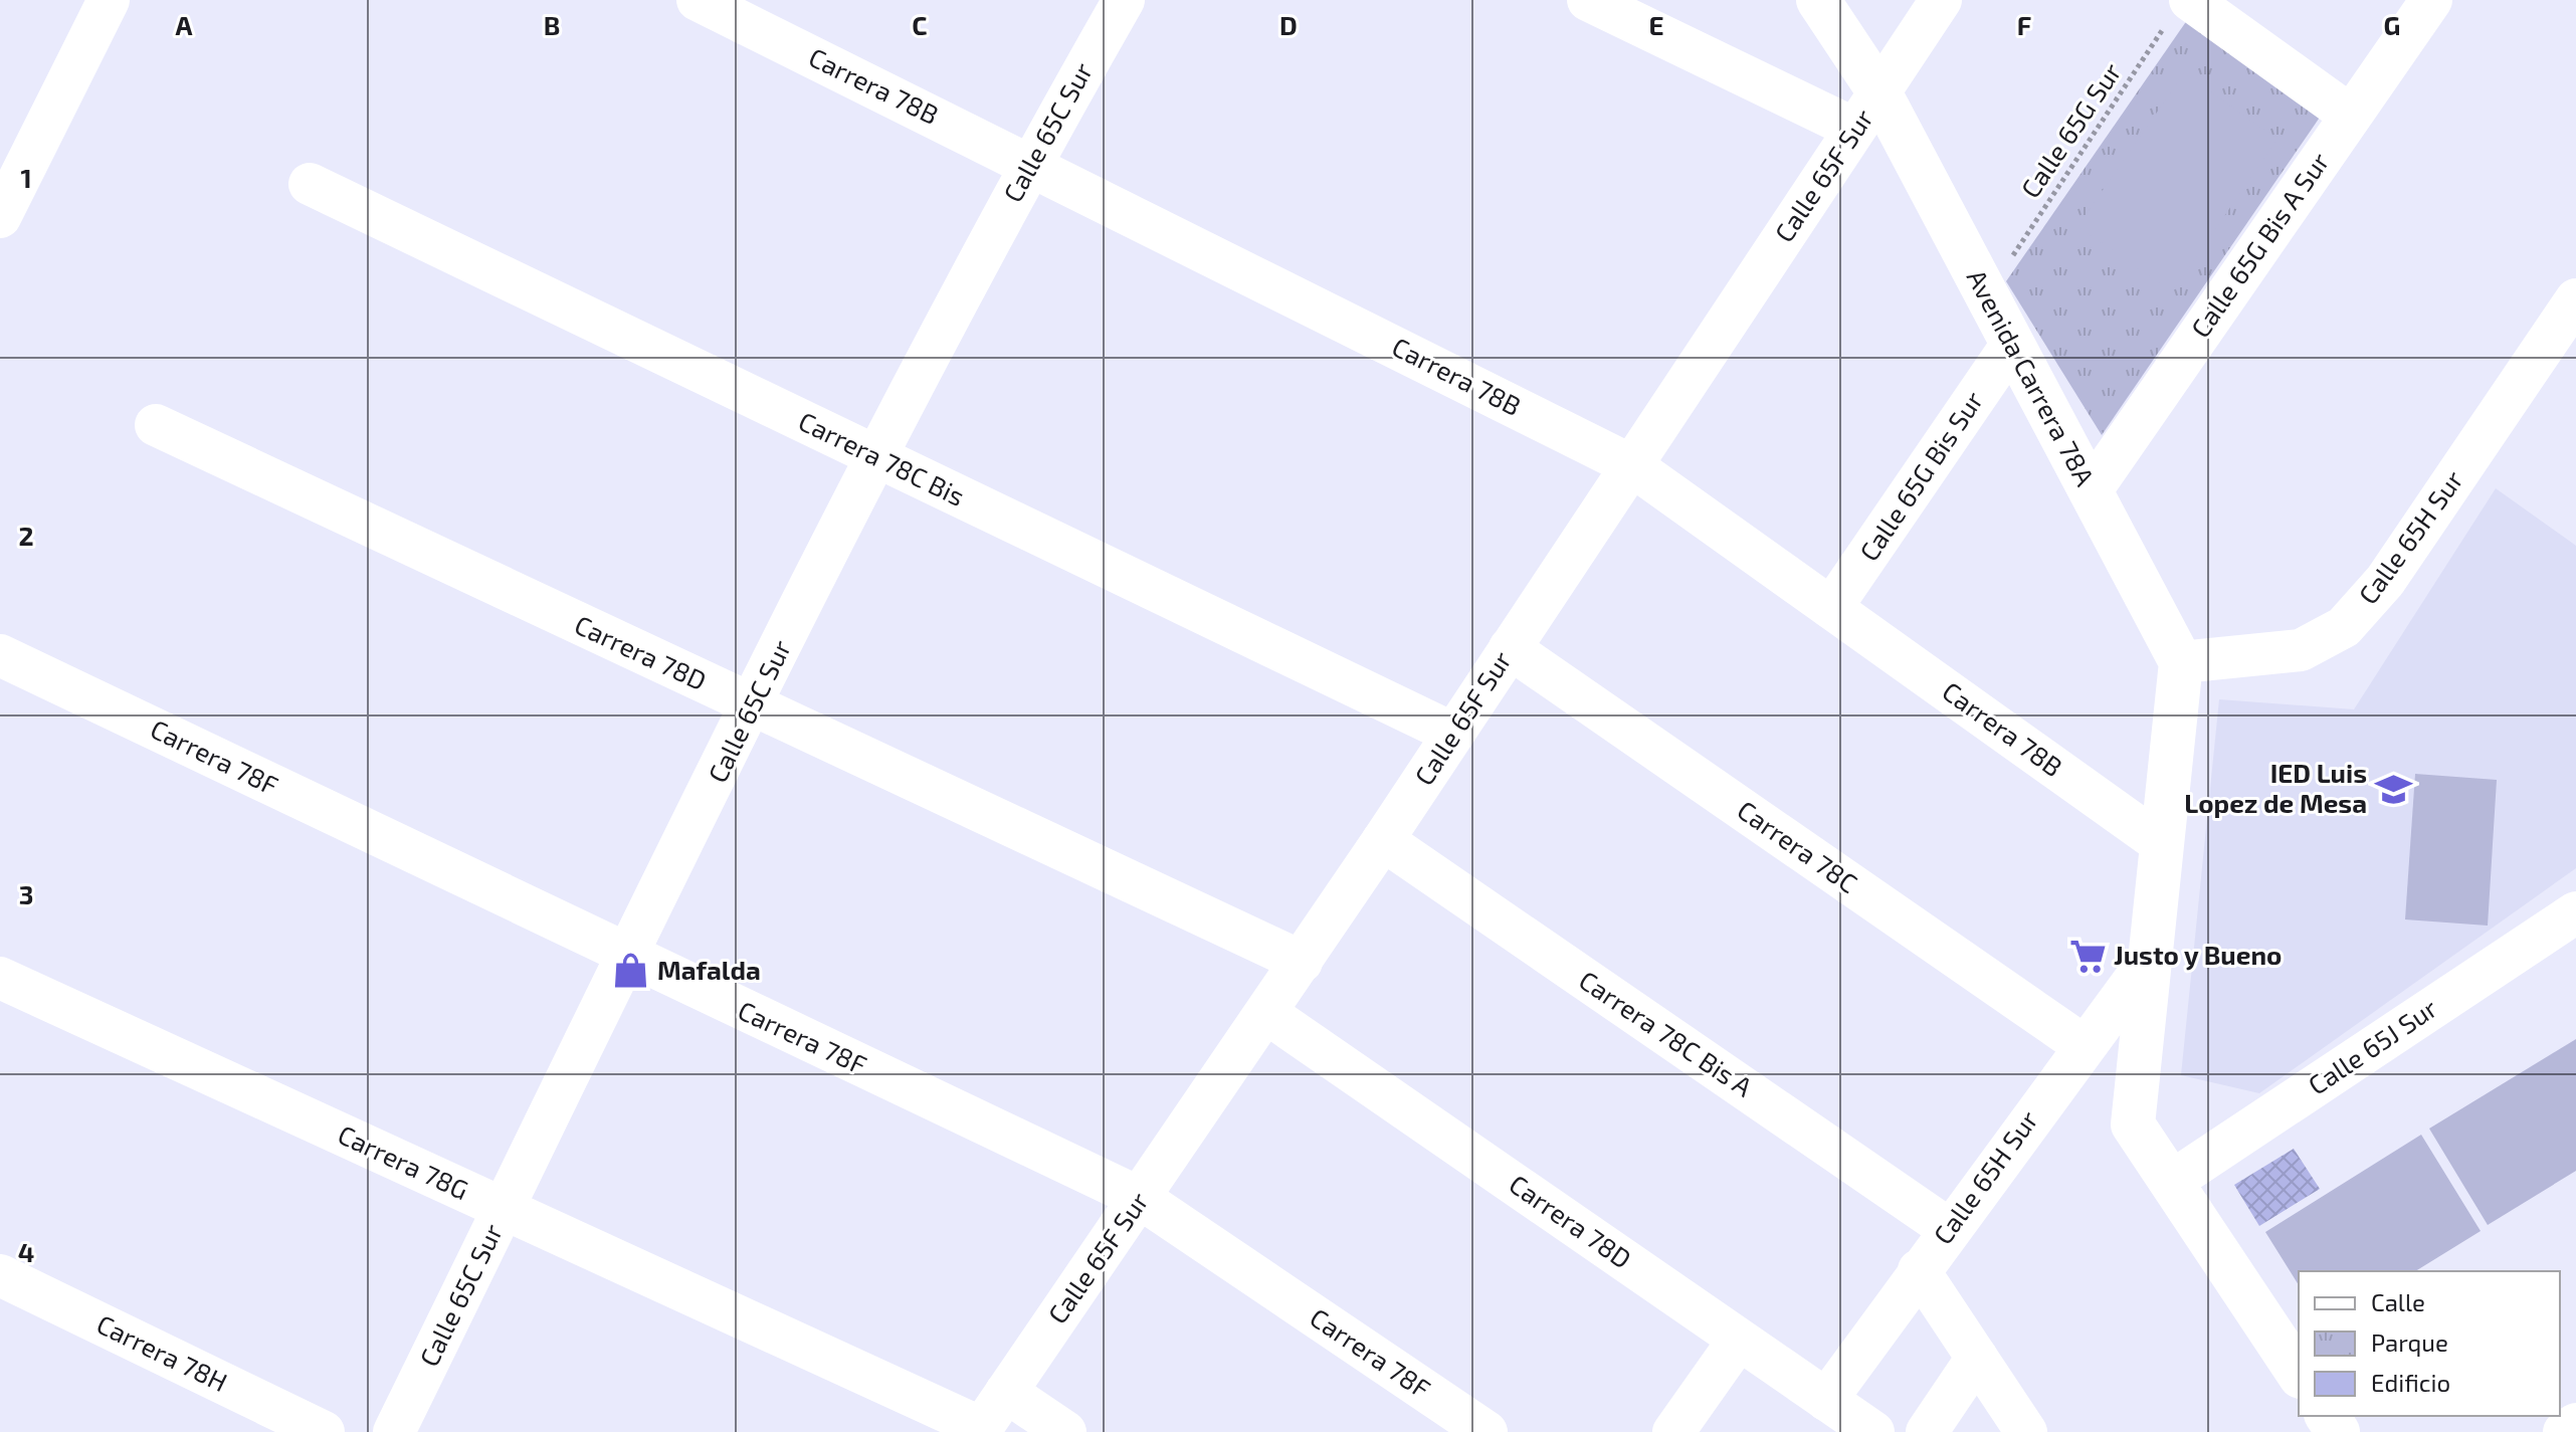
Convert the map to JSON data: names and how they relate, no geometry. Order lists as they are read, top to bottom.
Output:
{
  "streets": {
    "main road": ["Avenida Carrera 78A"],
    "street": [
      "Carrera 78B",
      "Calle 65C Sur",
      "Calle 65F Sur",
      "Calle 65G Bis A Sur",
      "Carrera 78C Bis",
      "Calle 65G Bis Sur",
      "Calle 65H Sur",
      "Carrera 78D",
      "Carrera 78F",
      "Carrera 78C",
      "Carrera 78C Bis A",
      "Calle 65J Sur",
      "Carrera 78G",
      "Carrera 78H"
    ],
    "path": ["Calle 65G Sur"]
  },
  "crossings": [
    ["Carrera 78B", "Calle 65C Sur"],
    ["Carrera 78B", "Calle 65F Sur"],
    ["Carrera 78B", "Calle 65G Bis Sur"],
    ["Calle 65C Sur", "Carrera 78C Bis"],
    ["Calle 65C Sur", "Carrera 78D"],
    ["Calle 65C Sur", "Carrera 78F"],
    ["Calle 65C Sur", "Carrera 78G"],
    ["Calle 65F Sur", "Avenida Carrera 78A"],
    ["Calle 65F Sur", "Carrera 78C Bis"],
    ["Calle 65F Sur", "Carrera 78D"],
    ["Calle 65F Sur", "Carrera 78F"],
    ["Calle 65F Sur", "Carrera 78C"],
    ["Calle 65F Sur", "Carrera 78C Bis A"],
    ["Calle 65F Sur", "Carrera 78G"],
    ["Calle 65G Bis A Sur", "Avenida Carrera 78A"],
    ["Avenida Carrera 78A", "Calle 65G Bis Sur"],
    ["Avenida Carrera 78A", "Calle 65H Sur"],
    ["Calle 65H Sur", "Carrera 78D"],
    ["Calle 65H Sur", "Carrera 78C"],
    ["Calle 65H Sur", "Carrera 78C Bis A"]
  ],
  "places": {
    "school or university": ["IED Luis Lopez de Mesa"],
    "supermarket": ["Justo y Bueno"],
    "shop": ["Mafalda"]
  },
  "legend": ["Calle", "Parque", "Edificio"],
  "grid": {
    "columns": [
      "A",
      "B",
      "C",
      "D",
      "E",
      "F",
      "G"
    ],
    "rows": [
      "1",
      "2",
      "3",
      "4"
    ]
  }
}
